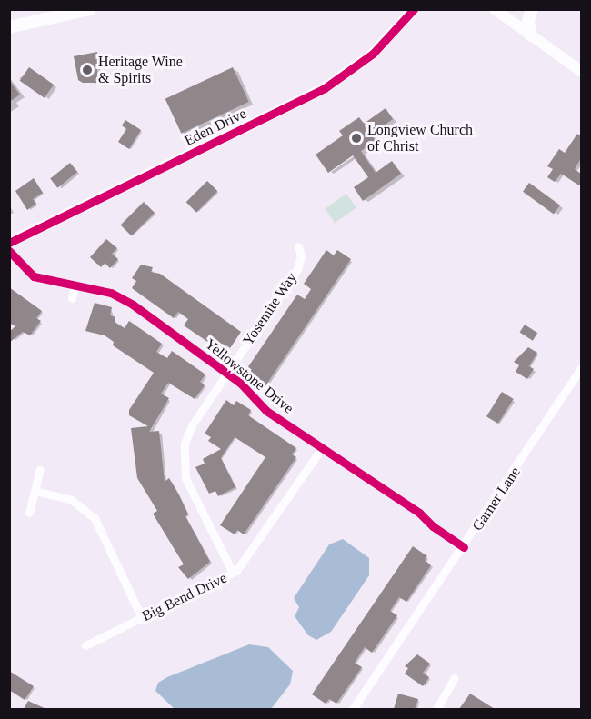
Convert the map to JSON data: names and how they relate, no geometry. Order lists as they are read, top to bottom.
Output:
{
  "streets": {
    "street": [
      "Eden Drive",
      "Yosemite Way",
      "Yellowstone Drive",
      "Garner Lane",
      "Big Bend Drive"
    ]
  },
  "crossings": [
    ["Yosemite Way", "Yellowstone Drive"],
    ["Yosemite Way", "Big Bend Drive"],
    ["Yellowstone Drive", "Garner Lane"],
    ["Yellowstone Drive", "Big Bend Drive"]
  ],
  "places": ["Heritage Wine & Spirits", "Longview Church of Christ"]
}
